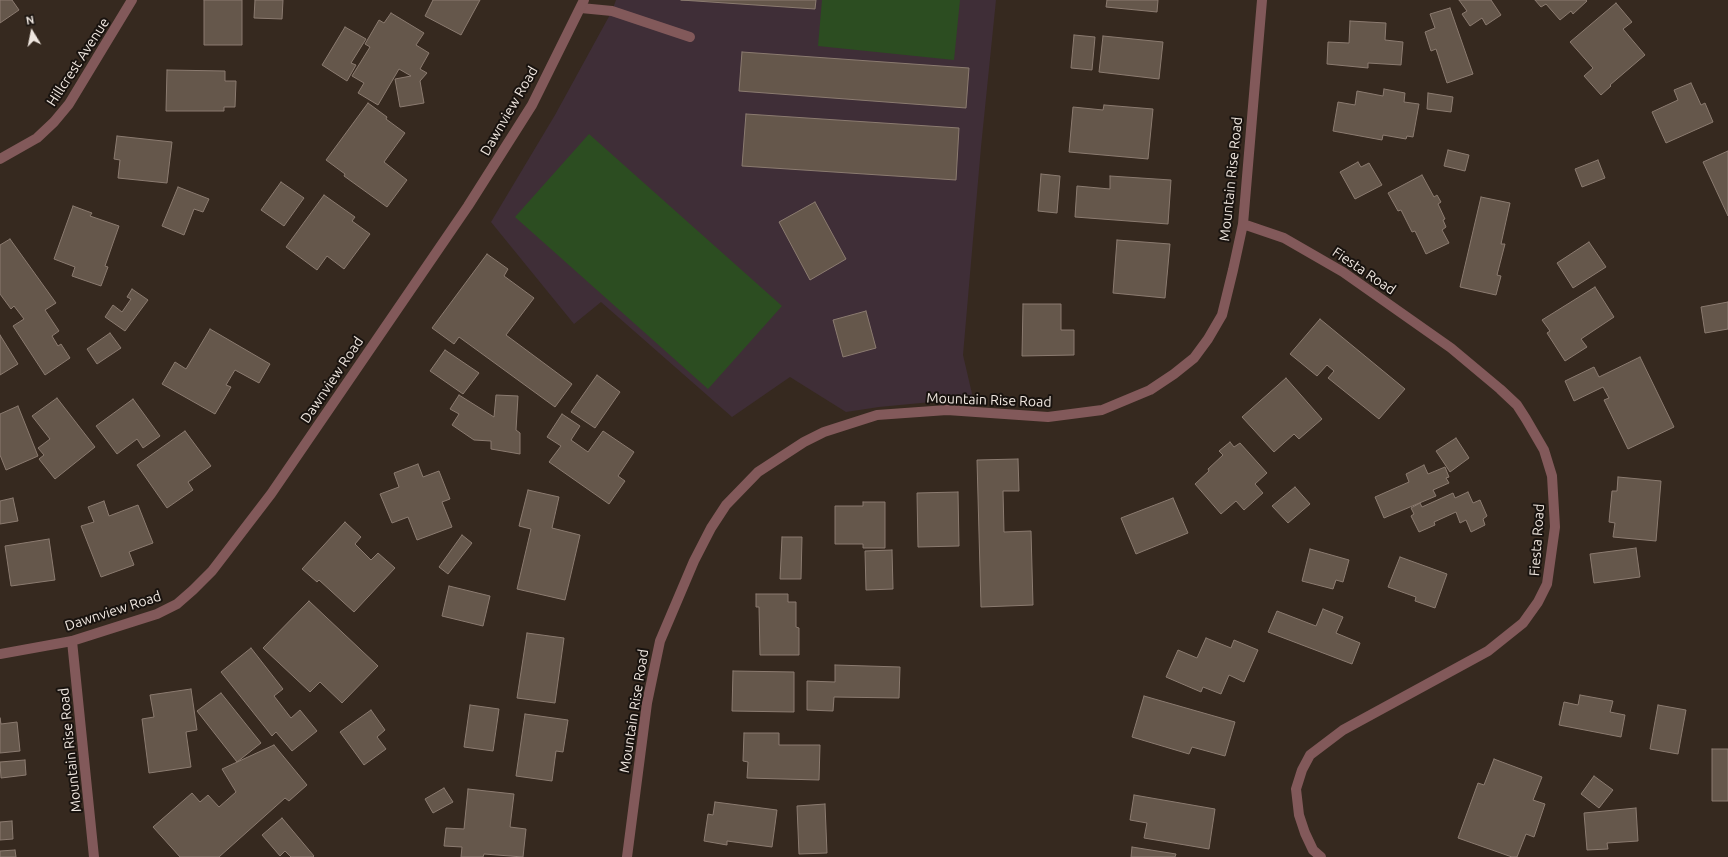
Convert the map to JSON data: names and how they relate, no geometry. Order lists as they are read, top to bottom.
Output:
{
  "streets": {
    "street": [
      "Hillcrest Avenue",
      "Dawnview Road",
      "Mountain Rise Road",
      "Fiesta Road"
    ]
  },
  "crossings": [
    ["Dawnview Road", "Mountain Rise Road"],
    ["Mountain Rise Road", "Fiesta Road"]
  ],
  "north": "top"
}
